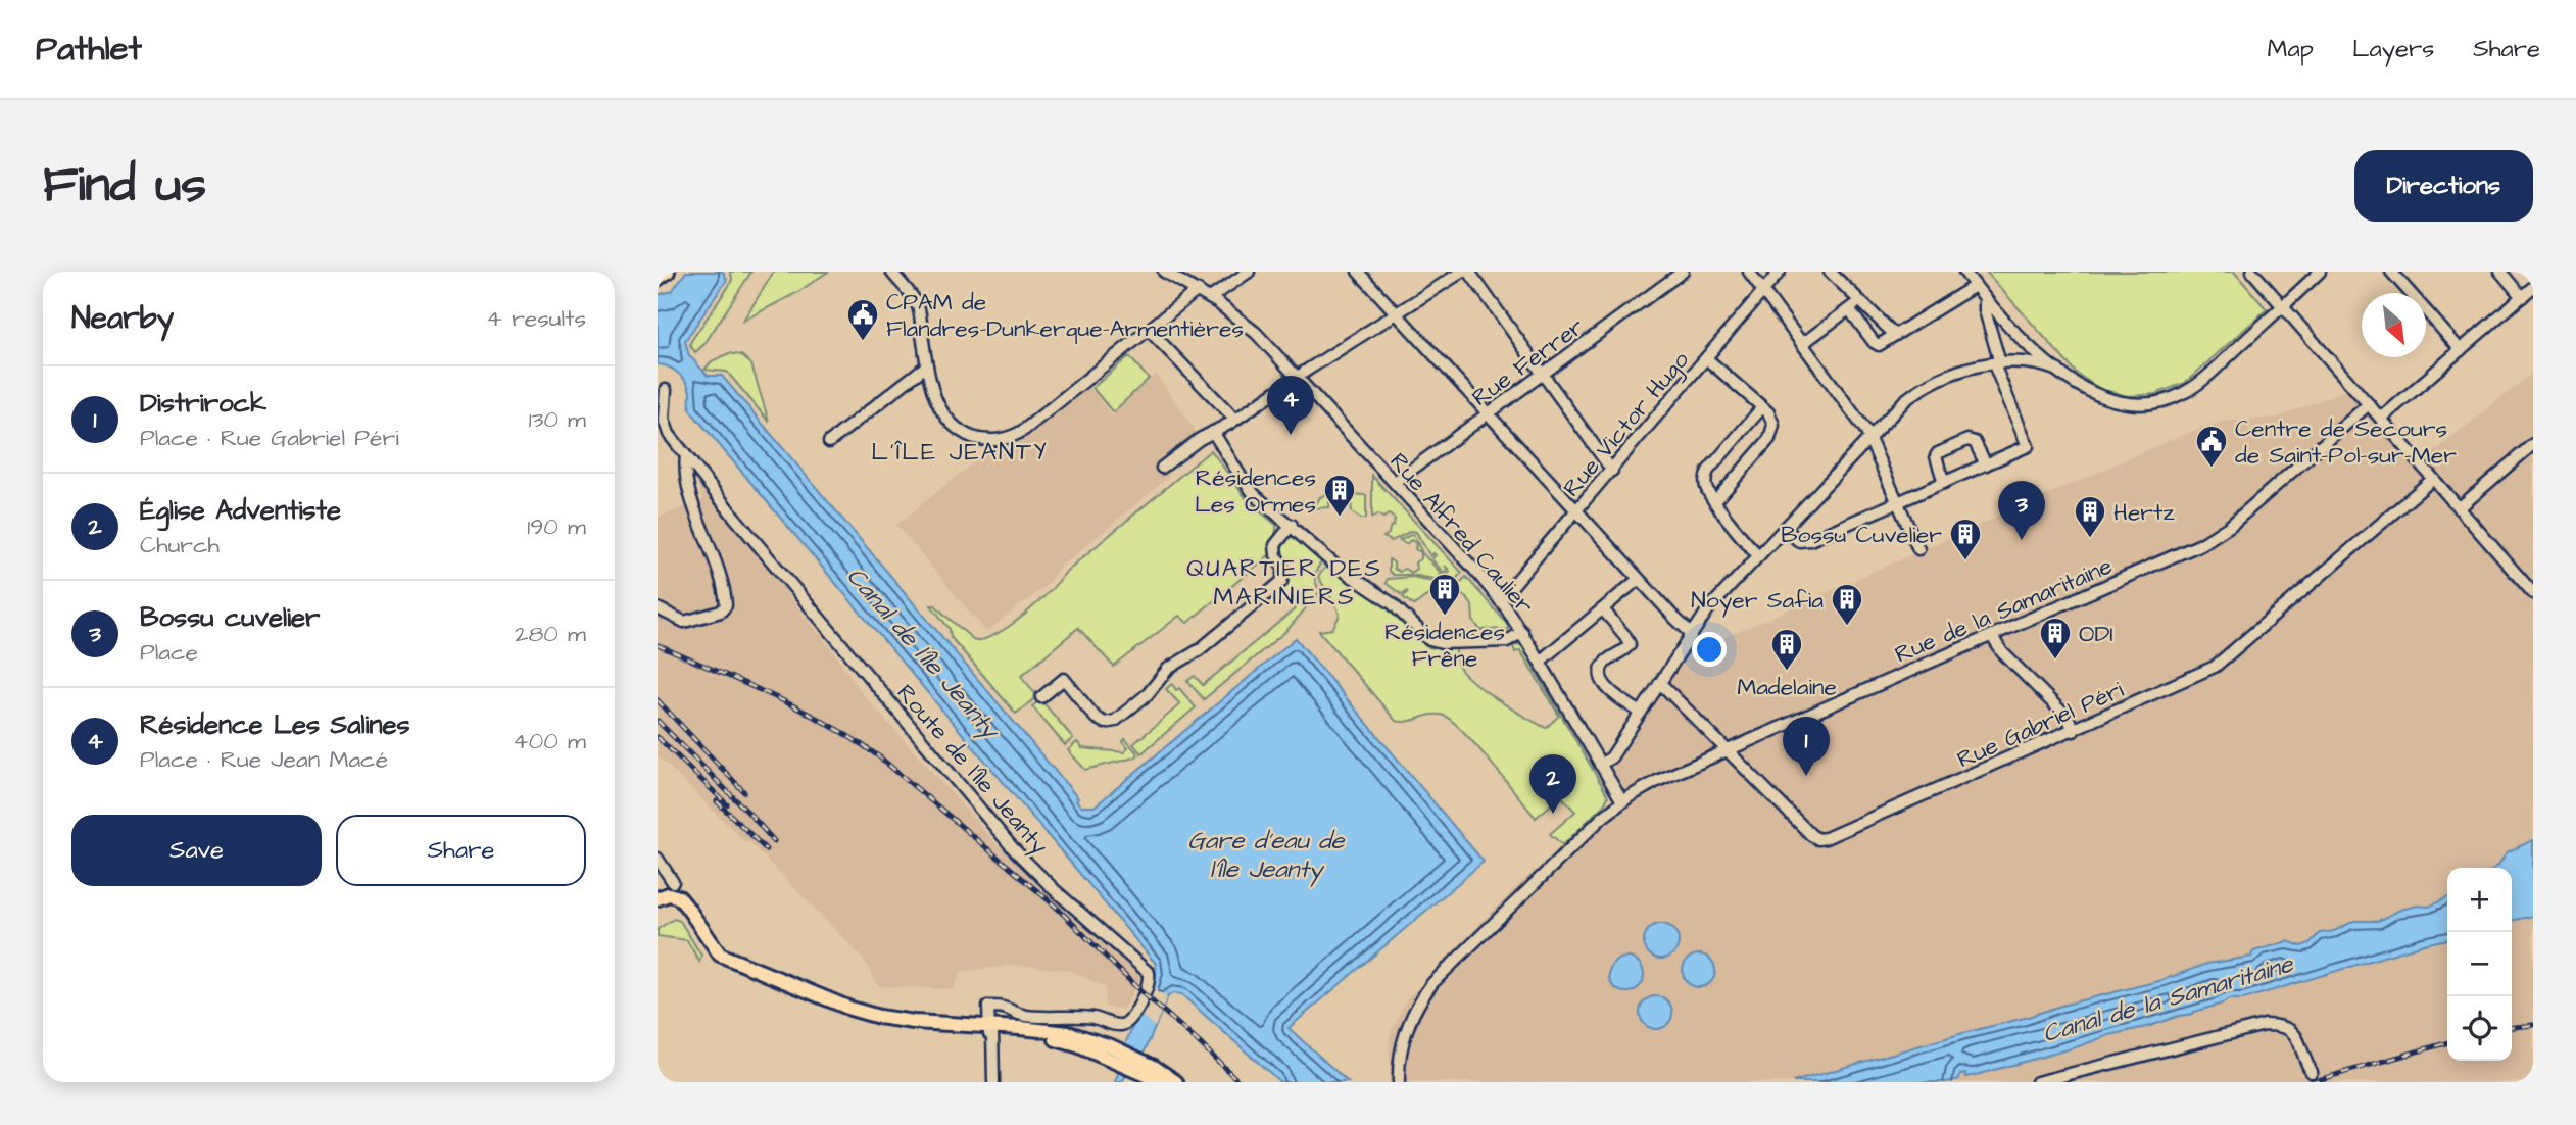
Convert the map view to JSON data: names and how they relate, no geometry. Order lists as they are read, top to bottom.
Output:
{
  "streets": {
    "street": [
      "Rue Ferrer",
      "Rue Victor Hugo",
      "Rue Alfred Caulier",
      "Rue de la Samaritaine",
      "Rue Gabriel Péri",
      "Route de l'Île Jeanty"
    ]
  },
  "crossings": [
    ["Rue Ferrer", "Rue Alfred Caulier"],
    ["Rue Victor Hugo", "Rue Alfred Caulier"],
    ["Rue Alfred Caulier", "Rue de la Samaritaine"],
    ["Rue de la Samaritaine", "Rue Gabriel Péri"]
  ],
  "districts": ["L'ÎLE JEANTY", "QUARTIER DES MARINIERS"],
  "water": ["Canal de l'Île Jeanty", "Gare d'eau de l'Île Jeanty", "Canal de la Samaritaine"],
  "places": {
    "public building": ["CPAM de Flandres-Dunkerque-Armentières", "Centre de Secours de Saint-Pol-sur-Mer"],
    "building": [
      "Résidences Les Ormes",
      "Hertz",
      "Bossu Cuvelier",
      "Résidences Frêne",
      "Noyer Safia",
      "ODI",
      "Madelaine"
    ]
  },
  "north": "bottom right",
  "page": {
    "header": "Pathlet",
    "nav": ["Map", "Layers", "Share"],
    "buttons": [
      "Directions",
      ["Save", "Share"]
    ],
    "title": "Find us",
    "heading": ["Nearby", "4 results"],
    "list": [
      {
        "mark": "1",
        "name": "Distrirock",
        "note": "Place · Rue Gabriel Péri",
        "value": "130 m"
      },
      {
        "mark": "2",
        "name": "Église Adventiste",
        "note": "Church",
        "value": "190 m"
      },
      {
        "mark": "3",
        "name": "Bossu cuvelier",
        "note": "Place",
        "value": "280 m"
      },
      {
        "mark": "4",
        "name": "Résidence Les Salines",
        "note": "Place · Rue Jean Macé",
        "value": "400 m"
      }
    ],
    "pins": [
      "4",
      "3",
      "1",
      "2"
    ],
    "map_buttons": ["+", "−"]
  }
}
